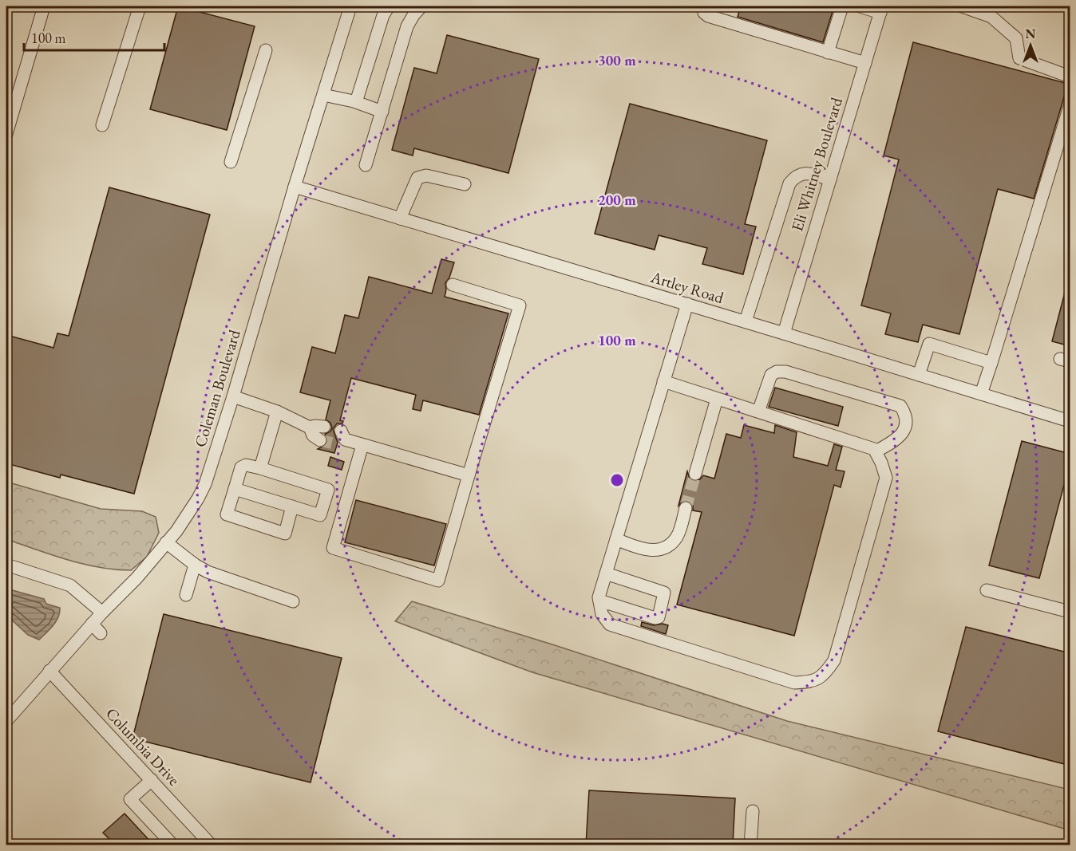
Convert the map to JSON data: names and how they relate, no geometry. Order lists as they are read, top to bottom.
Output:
{
  "streets": {
    "street": [
      "Eli Whitney Boulevard",
      "Artley Road",
      "Coleman Boulevard",
      "Columbia Drive"
    ]
  },
  "crossings": [
    ["Eli Whitney Boulevard", "Artley Road"],
    ["Artley Road", "Coleman Boulevard"],
    ["Coleman Boulevard", "Columbia Drive"]
  ],
  "scale_bar": "100 m",
  "north": "top",
  "rings": ["300 m", "200 m", "100 m"]
}
